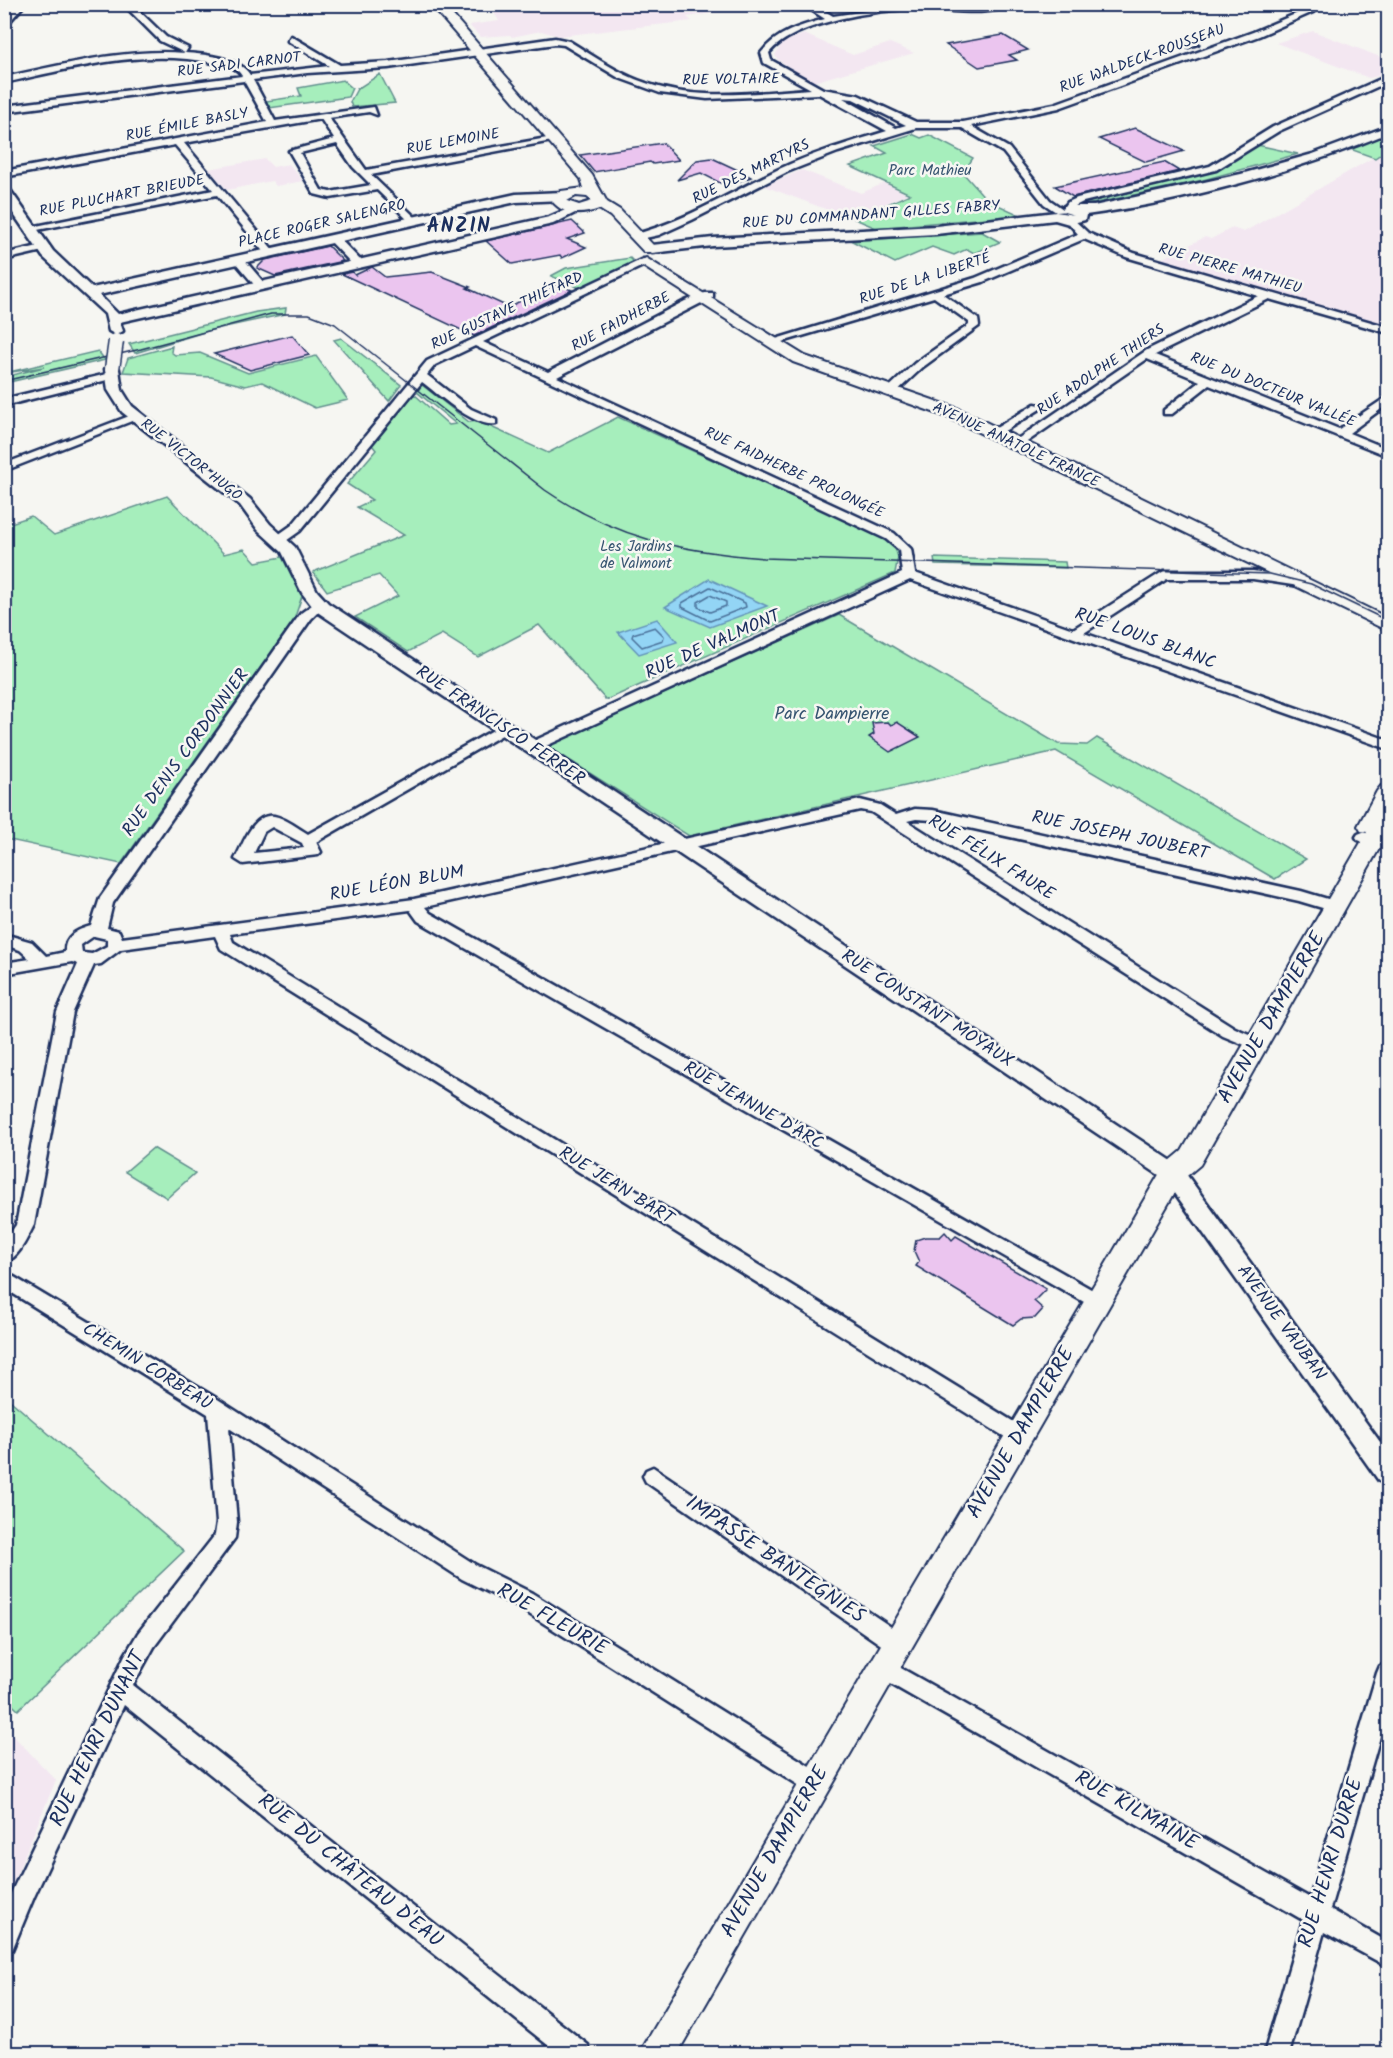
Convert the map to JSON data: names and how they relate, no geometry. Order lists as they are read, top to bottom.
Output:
{
  "streets": {
    "main road": ["AVENUE ANATOLE FRANCE", "AVENUE DAMPIERRE"],
    "street": [
      "RUE WALDECK-ROUSSEAU",
      "RUE SADI CARNOT",
      "RUE VOLTAIRE",
      "RUE ÉMILE BASLY",
      "RUE LEMOINE",
      "RUE DES MARTYRS",
      "RUE PLUCHART BRIEUDE",
      "RUE DU COMMANDANT GILLES FABRY",
      "PLACE ROGER SALENGRO",
      "RUE PIERRE MATHIEU",
      "RUE DE LA LIBERTÉ",
      "RUE GUSTAVE THIÉTARD",
      "RUE FAIDHERBE",
      "RUE ADOLPHE THIERS",
      "RUE DU DOCTEUR VALLÉE",
      "RUE VICTOR HUGO",
      "RUE FAIDHERBE PROLONGÉE",
      "RUE LOUIS BLANC",
      "RUE DE VALMONT",
      "RUE FRANCISCO FERRER",
      "RUE DENIS CORDONNIER",
      "RUE JOSEPH JOUBERT",
      "RUE FÉLIX FAURE",
      "RUE LÉON BLUM",
      "RUE CONSTANT MOYAUX",
      "RUE JEANNE D'ARC",
      "RUE JEAN BART",
      "AVENUE VAUBAN",
      "CHEMIN CORBEAU",
      "IMPASSE BANTEGNIES",
      "RUE FLEURIE",
      "RUE HENRI DUNANT",
      "RUE KILMAINE",
      "RUE HENRI DURRE",
      "RUE DU CHÂTEAU D'EAU"
    ]
  },
  "crossings": [
    ["RUE WALDECK-ROUSSEAU", "RUE DES MARTYRS"],
    ["RUE WALDECK-ROUSSEAU", "RUE PIERRE MATHIEU"],
    ["RUE SADI CARNOT", "RUE VOLTAIRE"],
    ["RUE SADI CARNOT", "AVENUE ANATOLE FRANCE"],
    ["RUE VOLTAIRE", "AVENUE ANATOLE FRANCE"],
    ["RUE LEMOINE", "AVENUE ANATOLE FRANCE"],
    ["RUE DES MARTYRS", "RUE DU COMMANDANT GILLES FABRY"],
    ["RUE DES MARTYRS", "RUE GUSTAVE THIÉTARD"],
    ["RUE DES MARTYRS", "AVENUE ANATOLE FRANCE"],
    ["RUE DU COMMANDANT GILLES FABRY", "RUE PIERRE MATHIEU"],
    ["RUE DU COMMANDANT GILLES FABRY", "RUE GUSTAVE THIÉTARD"],
    ["RUE DU COMMANDANT GILLES FABRY", "AVENUE ANATOLE FRANCE"],
    ["PLACE ROGER SALENGRO", "AVENUE ANATOLE FRANCE"],
    ["RUE PIERRE MATHIEU", "RUE DE LA LIBERTÉ"],
    ["RUE PIERRE MATHIEU", "RUE ADOLPHE THIERS"],
    ["RUE DE LA LIBERTÉ", "AVENUE ANATOLE FRANCE"],
    ["RUE GUSTAVE THIÉTARD", "AVENUE ANATOLE FRANCE"],
    ["RUE GUSTAVE THIÉTARD", "RUE VICTOR HUGO"],
    ["RUE FAIDHERBE", "AVENUE ANATOLE FRANCE"],
    ["RUE FAIDHERBE", "RUE FAIDHERBE PROLONGÉE"],
    ["RUE ADOLPHE THIERS", "RUE DU DOCTEUR VALLÉE"],
    ["RUE ADOLPHE THIERS", "AVENUE ANATOLE FRANCE"],
    ["RUE VICTOR HUGO", "RUE FRANCISCO FERRER"],
    ["RUE VICTOR HUGO", "RUE DENIS CORDONNIER"],
    ["RUE FAIDHERBE PROLONGÉE", "RUE LOUIS BLANC"],
    ["RUE FAIDHERBE PROLONGÉE", "RUE DE VALMONT"],
    ["RUE LOUIS BLANC", "RUE DE VALMONT"],
    ["RUE DE VALMONT", "RUE FRANCISCO FERRER"],
    ["RUE FRANCISCO FERRER", "RUE DENIS CORDONNIER"],
    ["RUE FRANCISCO FERRER", "RUE FÉLIX FAURE"],
    ["RUE FRANCISCO FERRER", "RUE LÉON BLUM"],
    ["RUE FRANCISCO FERRER", "RUE CONSTANT MOYAUX"],
    ["RUE JOSEPH JOUBERT", "RUE FÉLIX FAURE"],
    ["RUE JOSEPH JOUBERT", "AVENUE DAMPIERRE"],
    ["RUE FÉLIX FAURE", "RUE LÉON BLUM"],
    ["RUE FÉLIX FAURE", "RUE CONSTANT MOYAUX"],
    ["RUE FÉLIX FAURE", "AVENUE DAMPIERRE"],
    ["RUE LÉON BLUM", "RUE CONSTANT MOYAUX"],
    ["RUE LÉON BLUM", "RUE JEANNE D'ARC"],
    ["RUE LÉON BLUM", "RUE JEAN BART"],
    ["RUE CONSTANT MOYAUX", "AVENUE DAMPIERRE"],
    ["RUE CONSTANT MOYAUX", "AVENUE VAUBAN"],
    ["AVENUE DAMPIERRE", "RUE JEANNE D'ARC"],
    ["AVENUE DAMPIERRE", "RUE JEAN BART"],
    ["AVENUE DAMPIERRE", "AVENUE VAUBAN"],
    ["AVENUE DAMPIERRE", "IMPASSE BANTEGNIES"],
    ["AVENUE DAMPIERRE", "RUE FLEURIE"],
    ["AVENUE DAMPIERRE", "RUE KILMAINE"],
    ["CHEMIN CORBEAU", "RUE FLEURIE"],
    ["CHEMIN CORBEAU", "RUE HENRI DUNANT"],
    ["IMPASSE BANTEGNIES", "RUE KILMAINE"],
    ["RUE HENRI DUNANT", "RUE DU CHÂTEAU D'EAU"],
    ["RUE KILMAINE", "RUE HENRI DURRE"]
  ],
  "districts": ["ANZIN"],
  "parks": ["Parc Mathieu", "Les Jardins de Valmont", "Parc Dampierre"]
}
